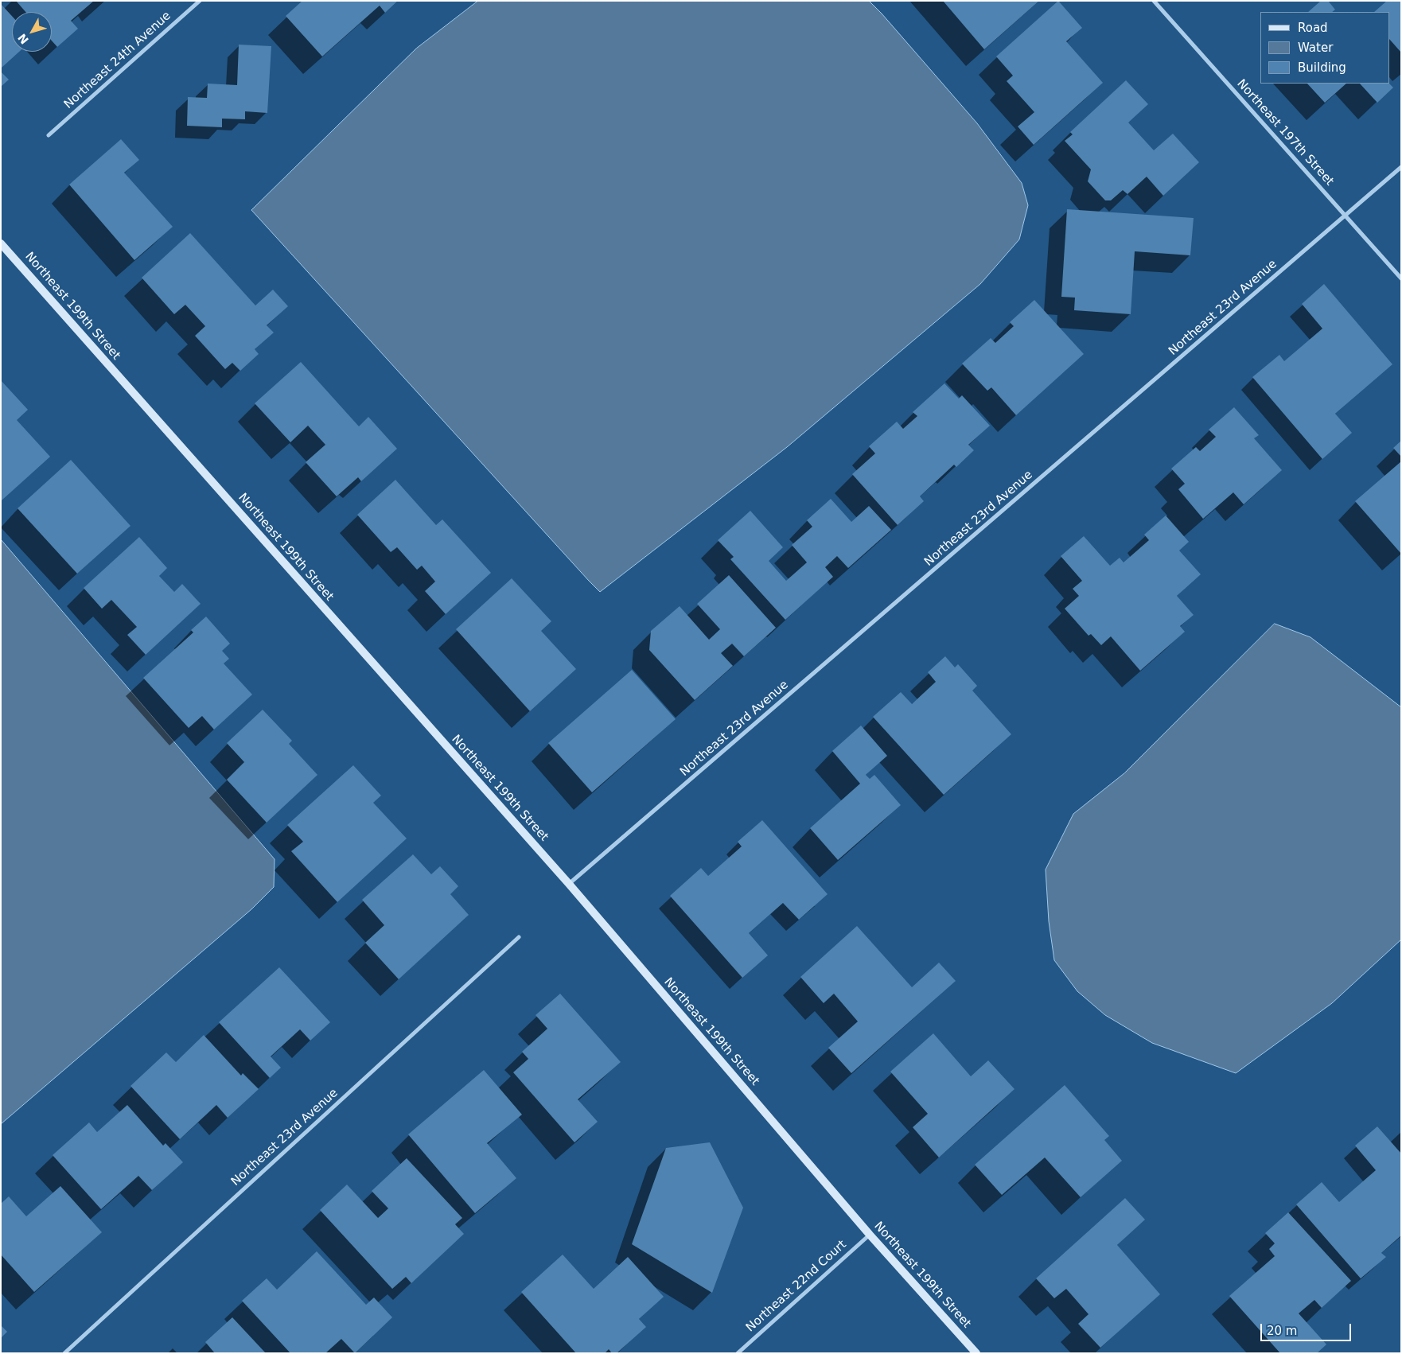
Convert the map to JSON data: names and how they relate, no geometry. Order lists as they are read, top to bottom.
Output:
{
  "streets": {
    "street": [
      "Northeast 24th Avenue",
      "Northeast 197th Street",
      "Northeast 199th Street",
      "Northeast 23rd Avenue",
      "Northeast 22nd Court"
    ]
  },
  "crossings": [
    ["Northeast 197th Street", "Northeast 23rd Avenue"],
    ["Northeast 199th Street", "Northeast 23rd Avenue"],
    ["Northeast 199th Street", "Northeast 22nd Court"]
  ],
  "legend": ["Road", "Water", "Building"],
  "scale_bar": "20 m",
  "north": "bottom left"
}
